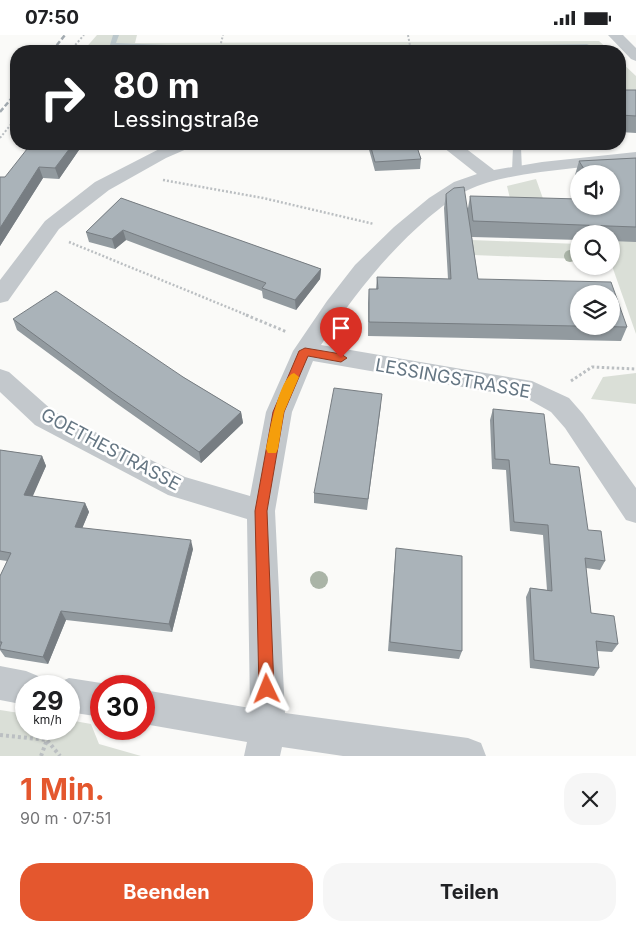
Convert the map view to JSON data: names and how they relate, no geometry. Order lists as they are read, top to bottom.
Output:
{
  "streets": {
    "street": ["LESSINGSTRASSE", "GOETHESTRASSE"]
  },
  "page": {
    "status": "07:50",
    "turn": ["80 m", "Lessingstraße"],
    "speed": "29 km/h",
    "limit": "30",
    "heading": ["1 Min.", "90 m · 07:51"],
    "buttons": ["Beenden", "Teilen"]
  }
}
